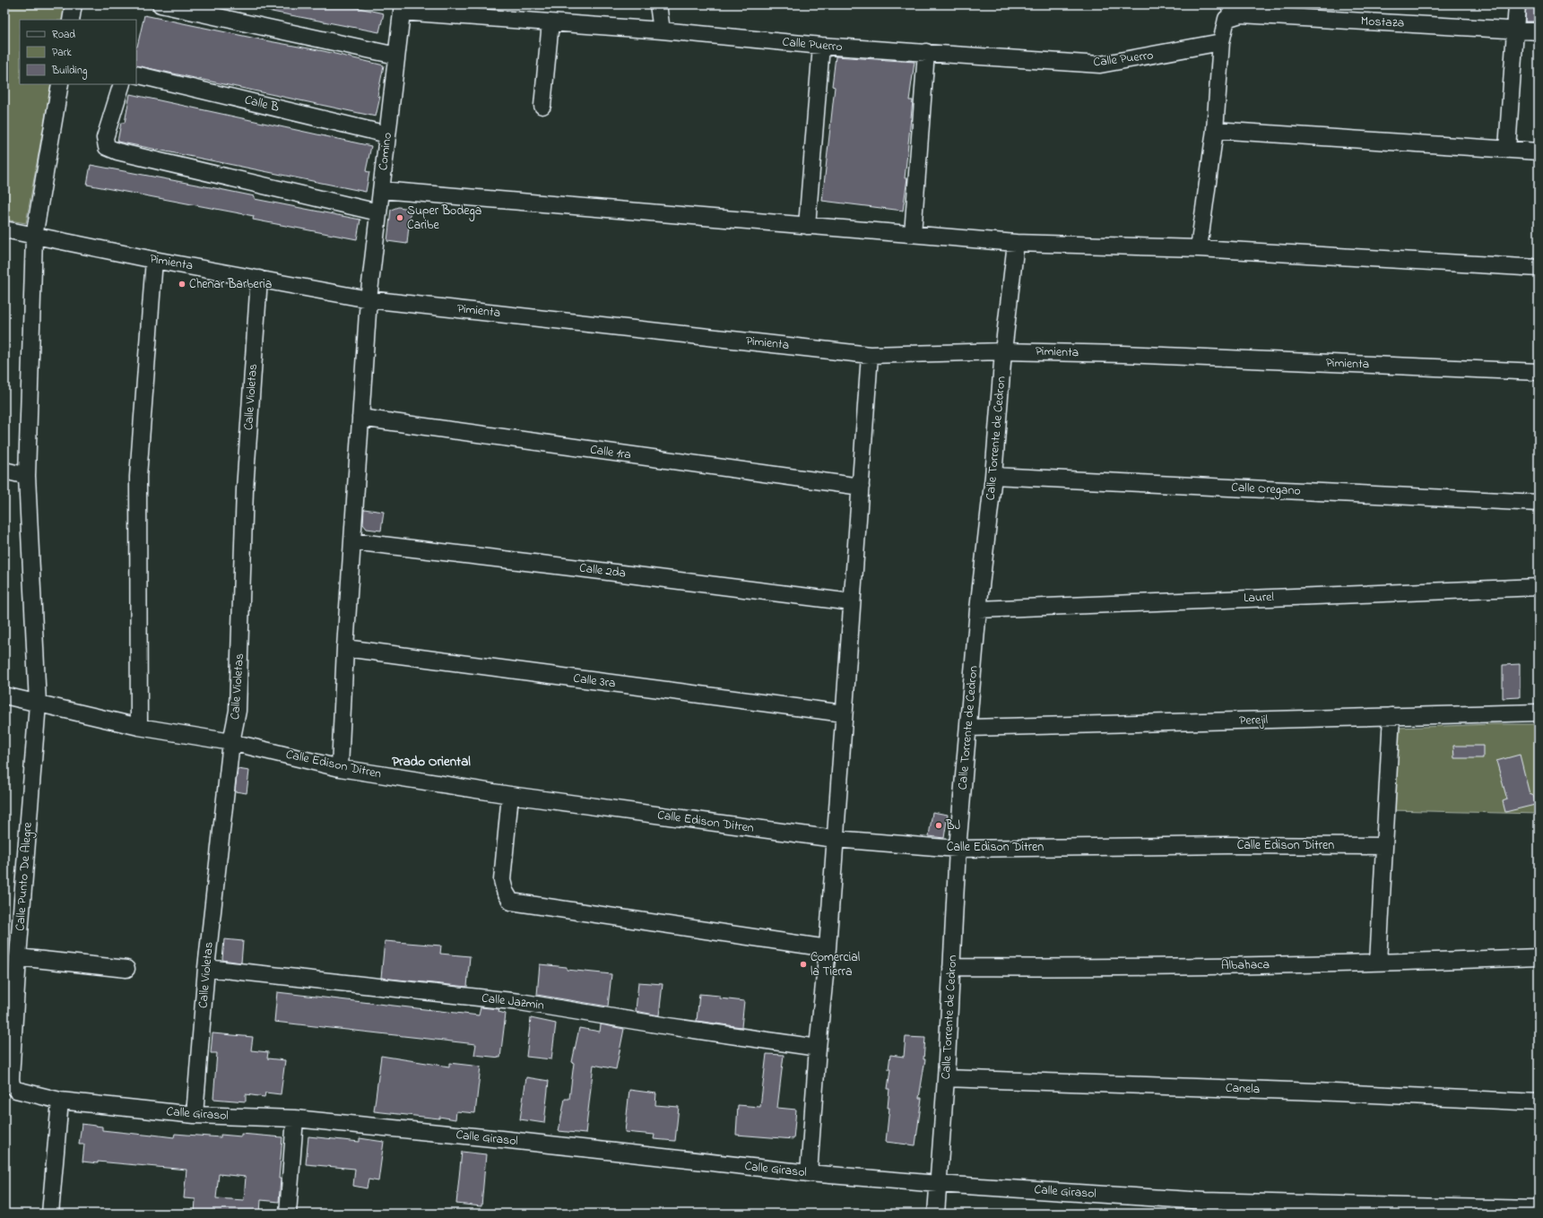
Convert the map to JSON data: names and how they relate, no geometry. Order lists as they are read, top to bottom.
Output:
{
  "streets": {
    "street": [
      "Mostaza",
      "Calle Puerro",
      "Calle B",
      "Comino",
      "Pimienta",
      "Calle Violetas",
      "Calle Torrente de Cedron",
      "Calle 1ra",
      "Calle Oregano",
      "Calle 2da",
      "Laurel",
      "Calle 3ra",
      "Perejil",
      "Calle Edison Ditren",
      "Calle Punto De Alegre",
      "Albahaca",
      "Calle Jazmin",
      "Canela",
      "Calle Girasol"
    ]
  },
  "crossings": [
    ["Calle Puerro", "Comino"],
    ["Calle B", "Comino"],
    ["Comino", "Pimienta"],
    ["Comino", "Calle 1ra"],
    ["Comino", "Calle 2da"],
    ["Comino", "Calle 3ra"],
    ["Comino", "Calle Edison Ditren"],
    ["Pimienta", "Calle Violetas"],
    ["Pimienta", "Calle Torrente de Cedron"],
    ["Pimienta", "Calle Punto De Alegre"],
    ["Calle Violetas", "Calle Edison Ditren"],
    ["Calle Violetas", "Calle Jazmin"],
    ["Calle Violetas", "Calle Girasol"],
    ["Calle Torrente de Cedron", "Calle Oregano"],
    ["Calle Torrente de Cedron", "Laurel"],
    ["Calle Torrente de Cedron", "Perejil"],
    ["Calle Torrente de Cedron", "Calle Edison Ditren"],
    ["Calle Torrente de Cedron", "Albahaca"],
    ["Calle Torrente de Cedron", "Canela"],
    ["Calle Torrente de Cedron", "Calle Girasol"],
    ["Calle Edison Ditren", "Calle Punto De Alegre"],
    ["Calle Punto De Alegre", "Calle Girasol"]
  ],
  "districts": ["Prado Oriental"],
  "places": [
    "Super Bodega Caribe",
    "Chenar Barberia",
    "BJ",
    "Comercial la Tierra"
  ],
  "legend": ["Road", "Park", "Building"]
}
